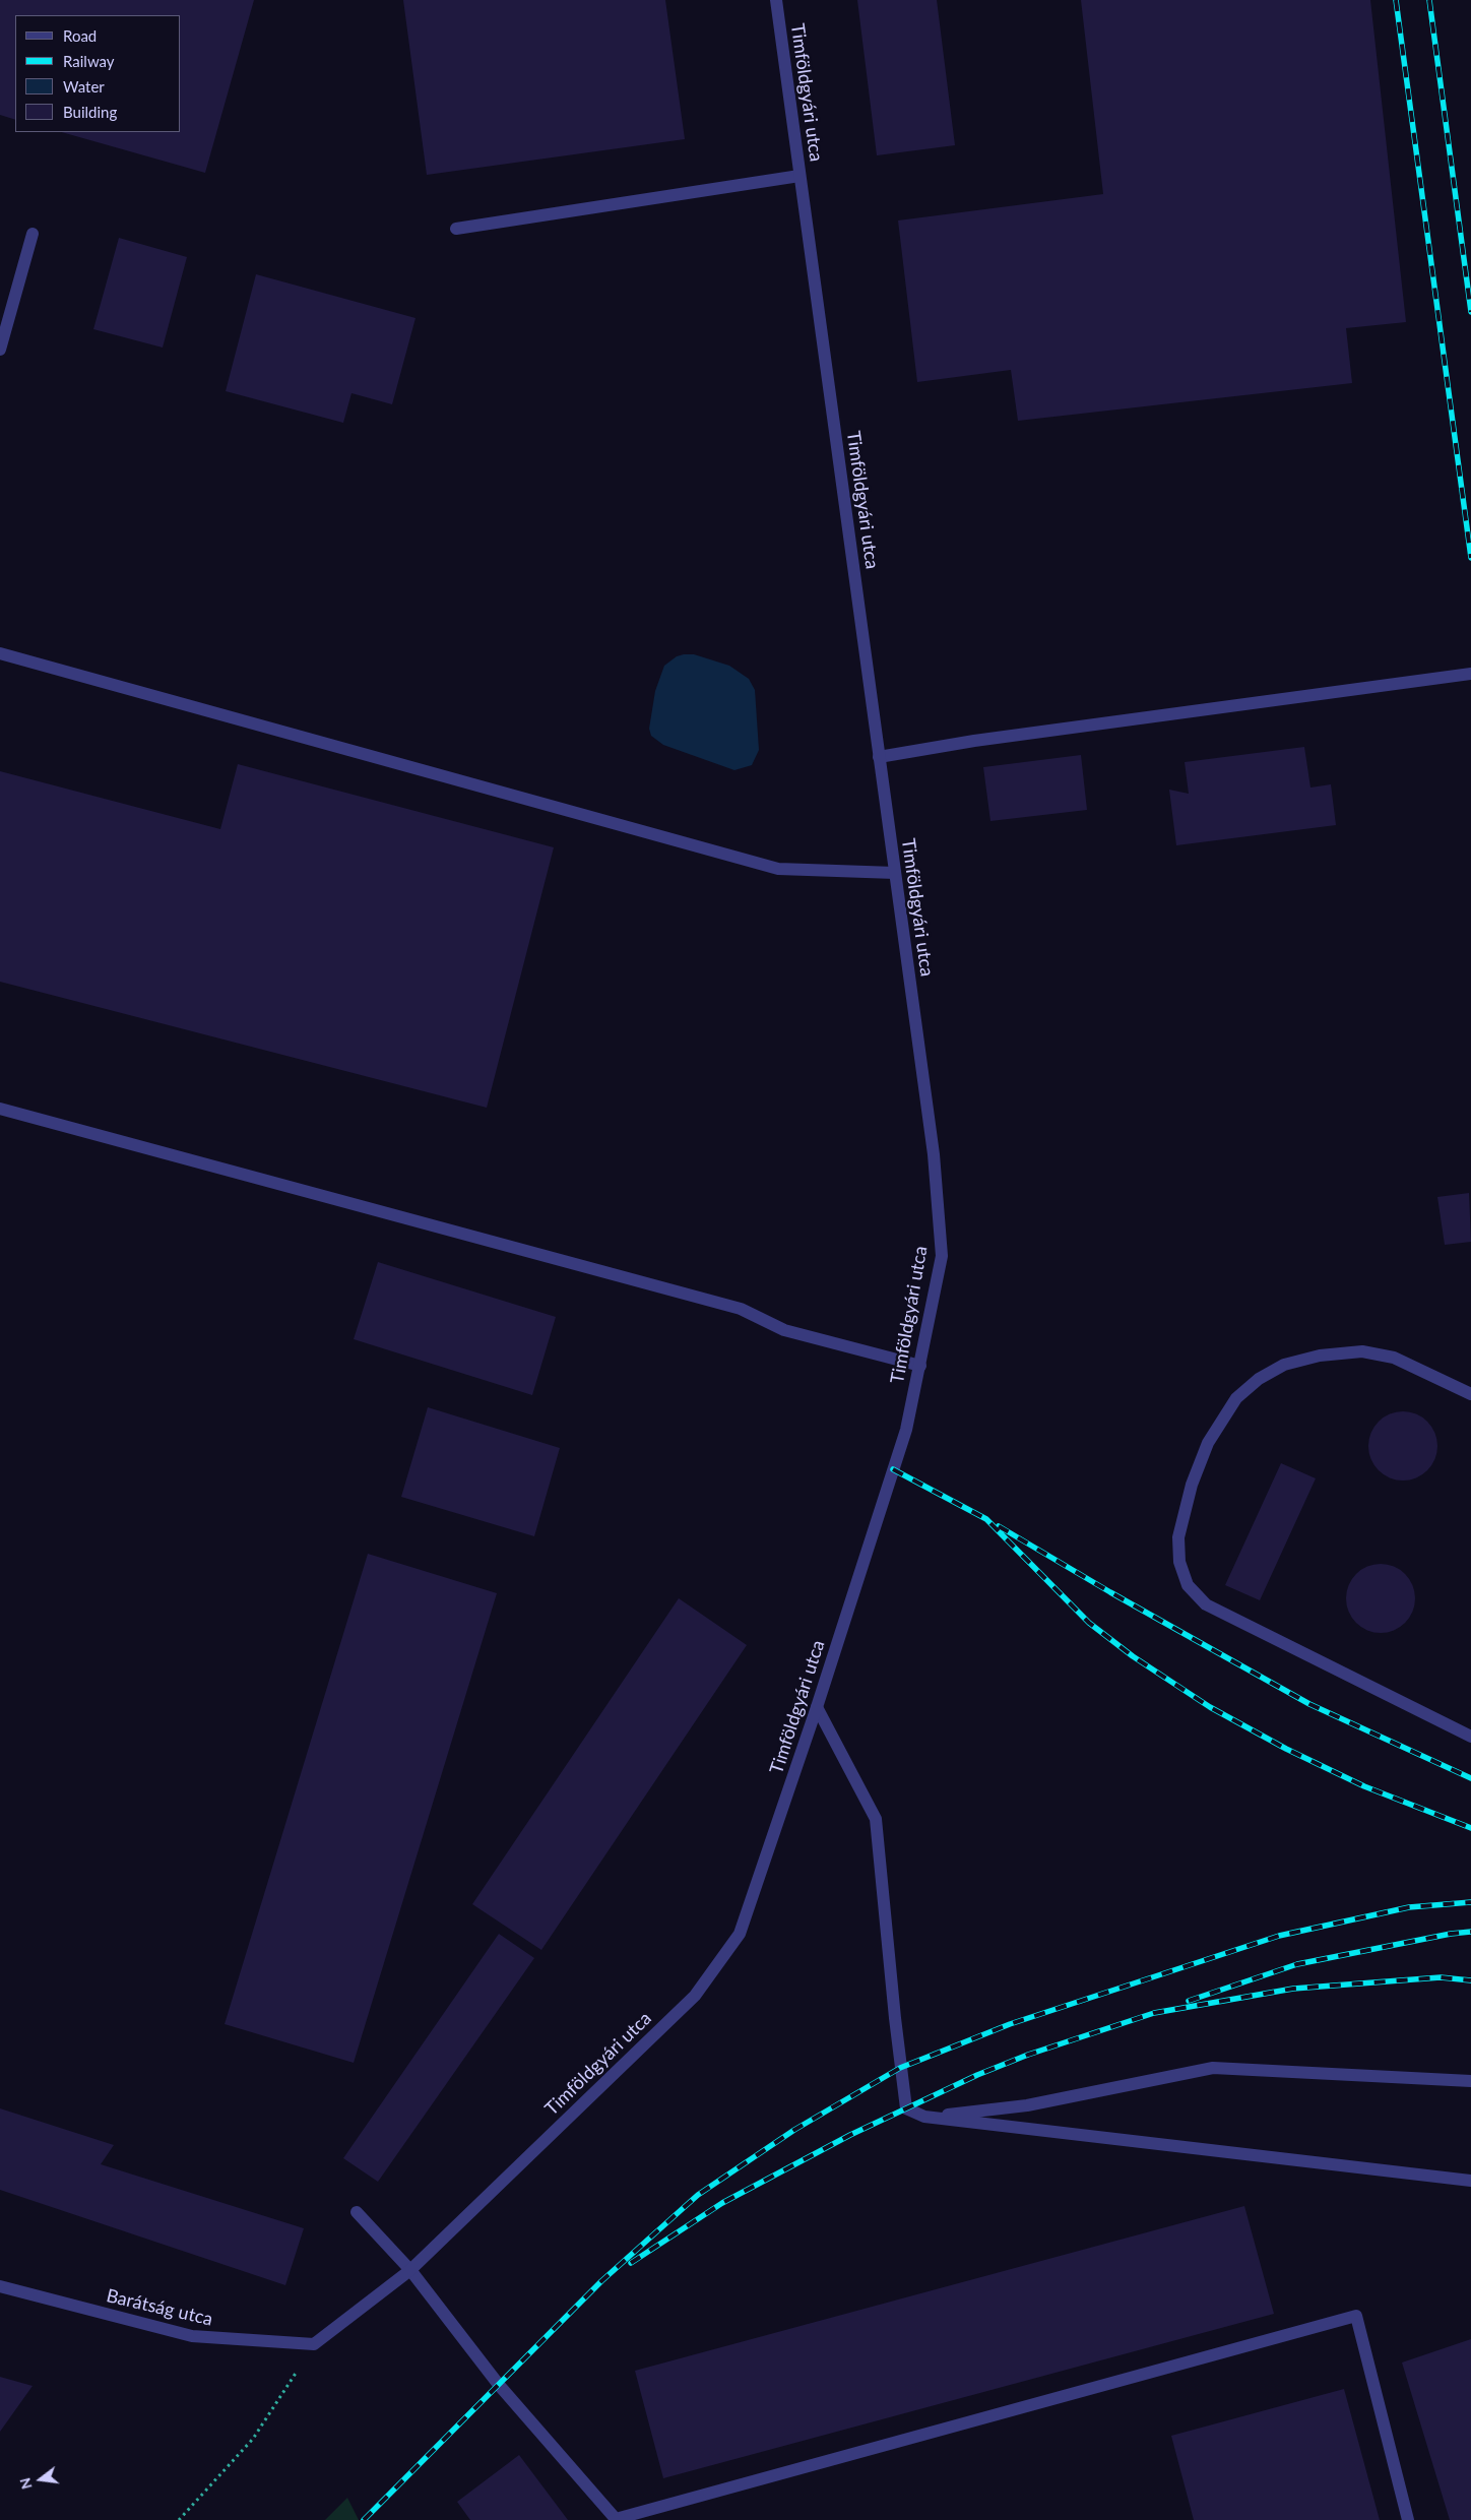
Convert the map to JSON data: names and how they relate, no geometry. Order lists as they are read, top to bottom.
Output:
{
  "streets": {
    "street": ["Timföldgyári utca", "Barátság utca"]
  },
  "crossings": [
    ["Timföldgyári utca", "Barátság utca"]
  ],
  "legend": [
    "Road",
    "Railway",
    "Water",
    "Building"
  ],
  "north": "left"
}
